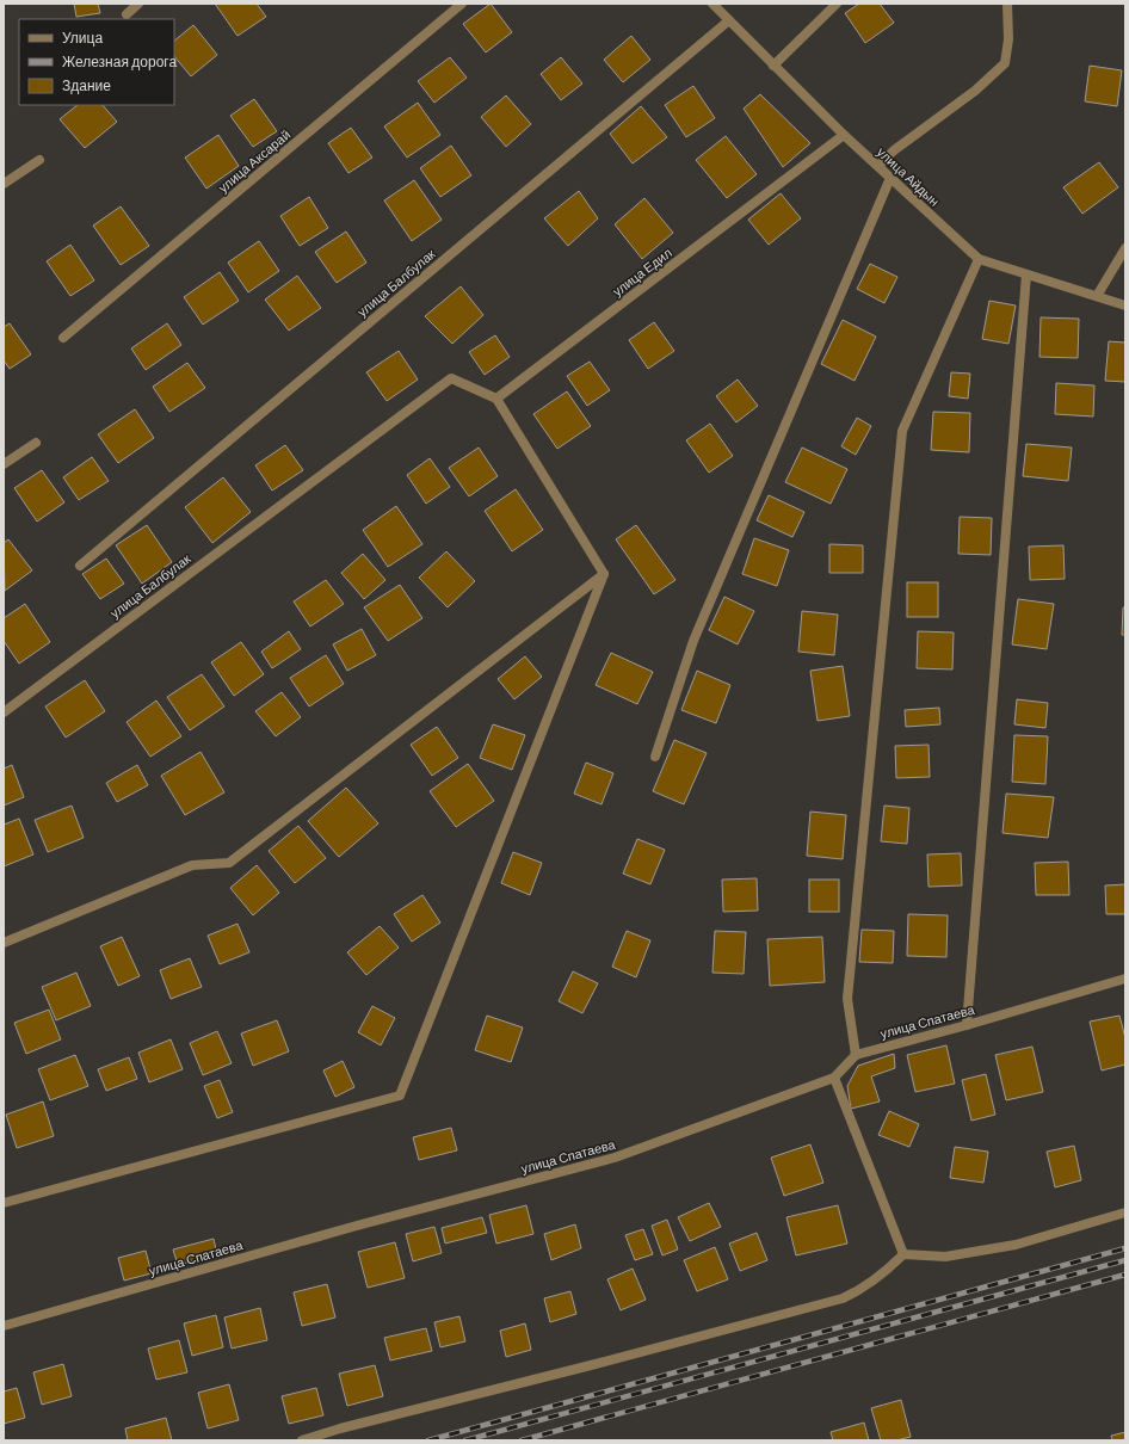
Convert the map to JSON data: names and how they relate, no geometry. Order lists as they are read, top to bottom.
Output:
{
  "streets": {
    "street": [
      "улица Аксарай",
      "улица Айдын",
      "улица Едил",
      "улица Балбулак",
      "улица Спатаева"
    ]
  },
  "crossings": [
    ["улица Айдын", "улица Едил"],
    ["улица Айдын", "улица Балбулак"],
    ["улица Едил", "улица Балбулак"]
  ],
  "legend": ["Улица", "Железная дорога", "Здание"]
}
